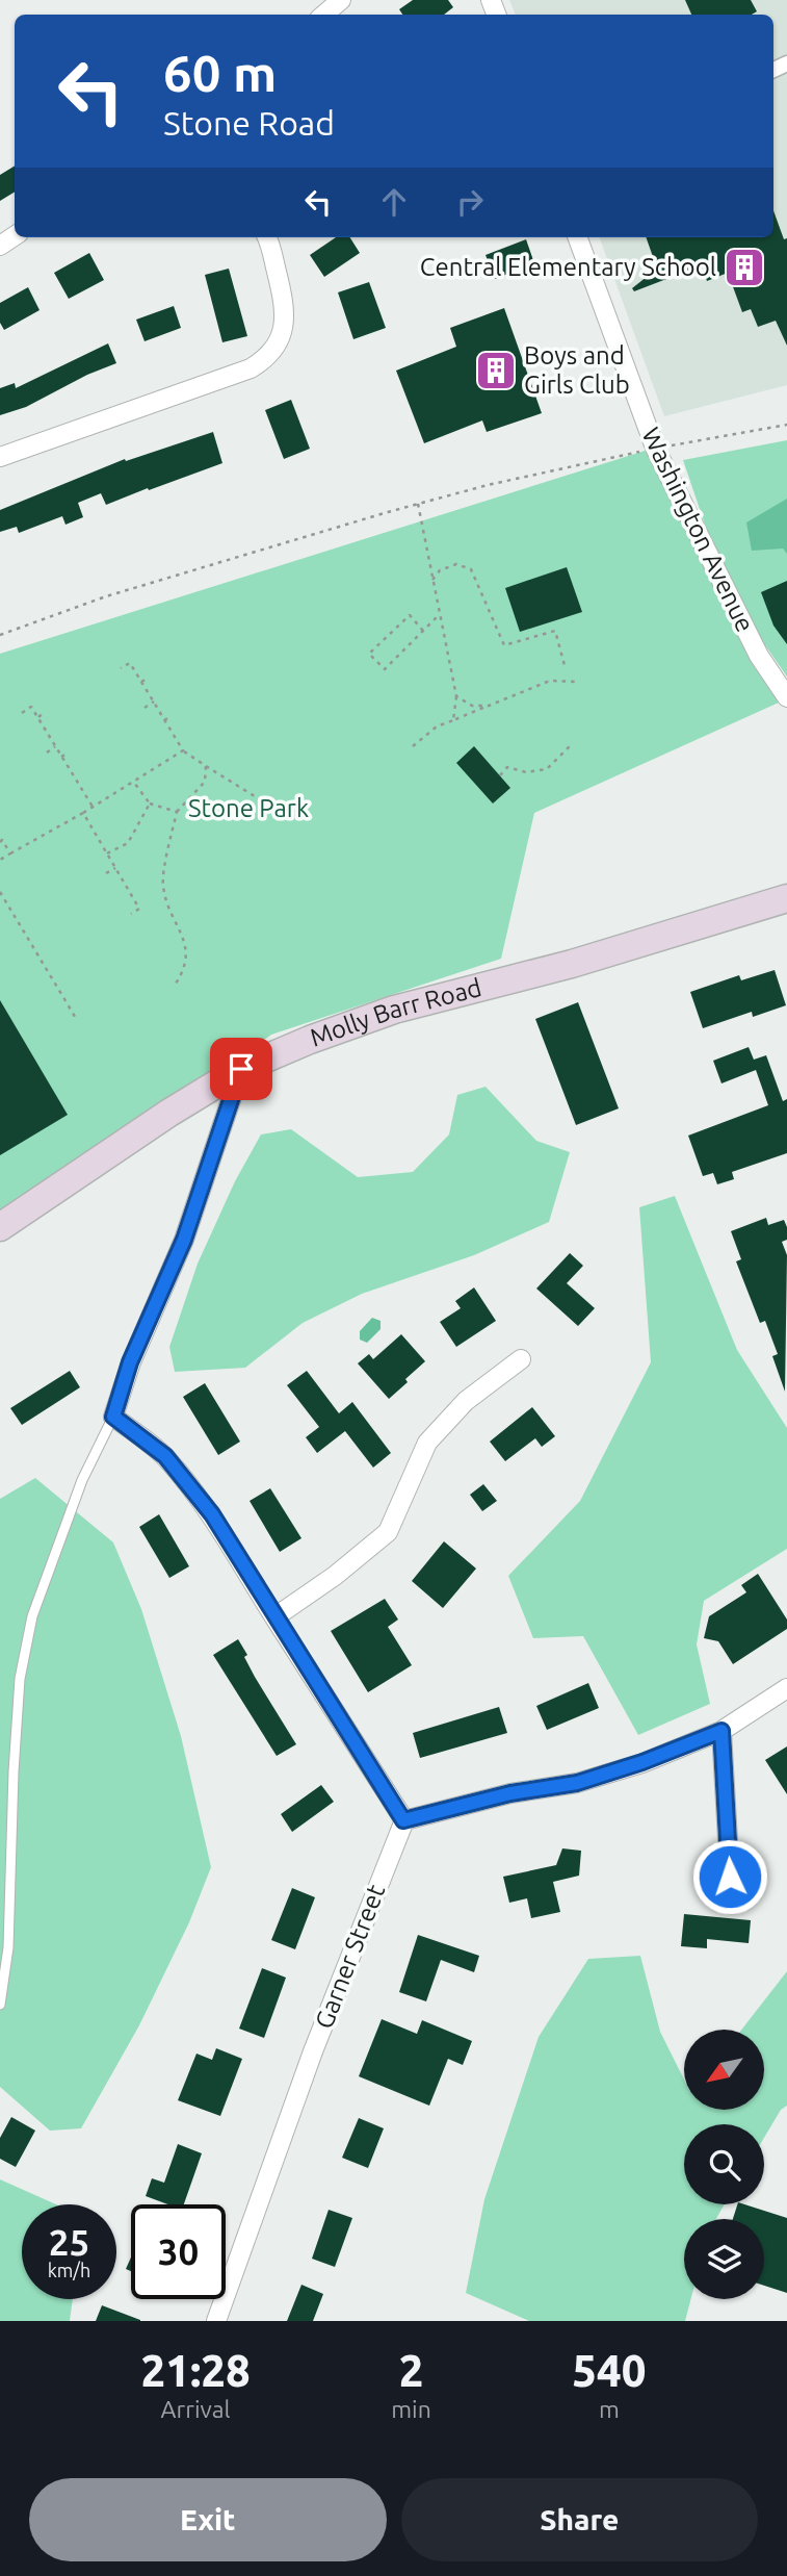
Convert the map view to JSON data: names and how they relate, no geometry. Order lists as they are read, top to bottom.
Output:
{
  "streets": {
    "main road": ["Molly Barr Road"],
    "street": ["Washington Avenue", "Garner Street"]
  },
  "parks": ["Stone Park"],
  "places": {
    "building": ["Central Elementary School", "Boys and Girls Club"]
  },
  "north": "bottom left",
  "page": {
    "turn": ["60 m", "Stone Road"],
    "speed": "25 km/h",
    "limit": "30",
    "eta": [
      "21:28",
      "Arrival",
      "2",
      "min",
      "540",
      "m"
    ],
    "buttons": ["Exit", "Share"]
  }
}
